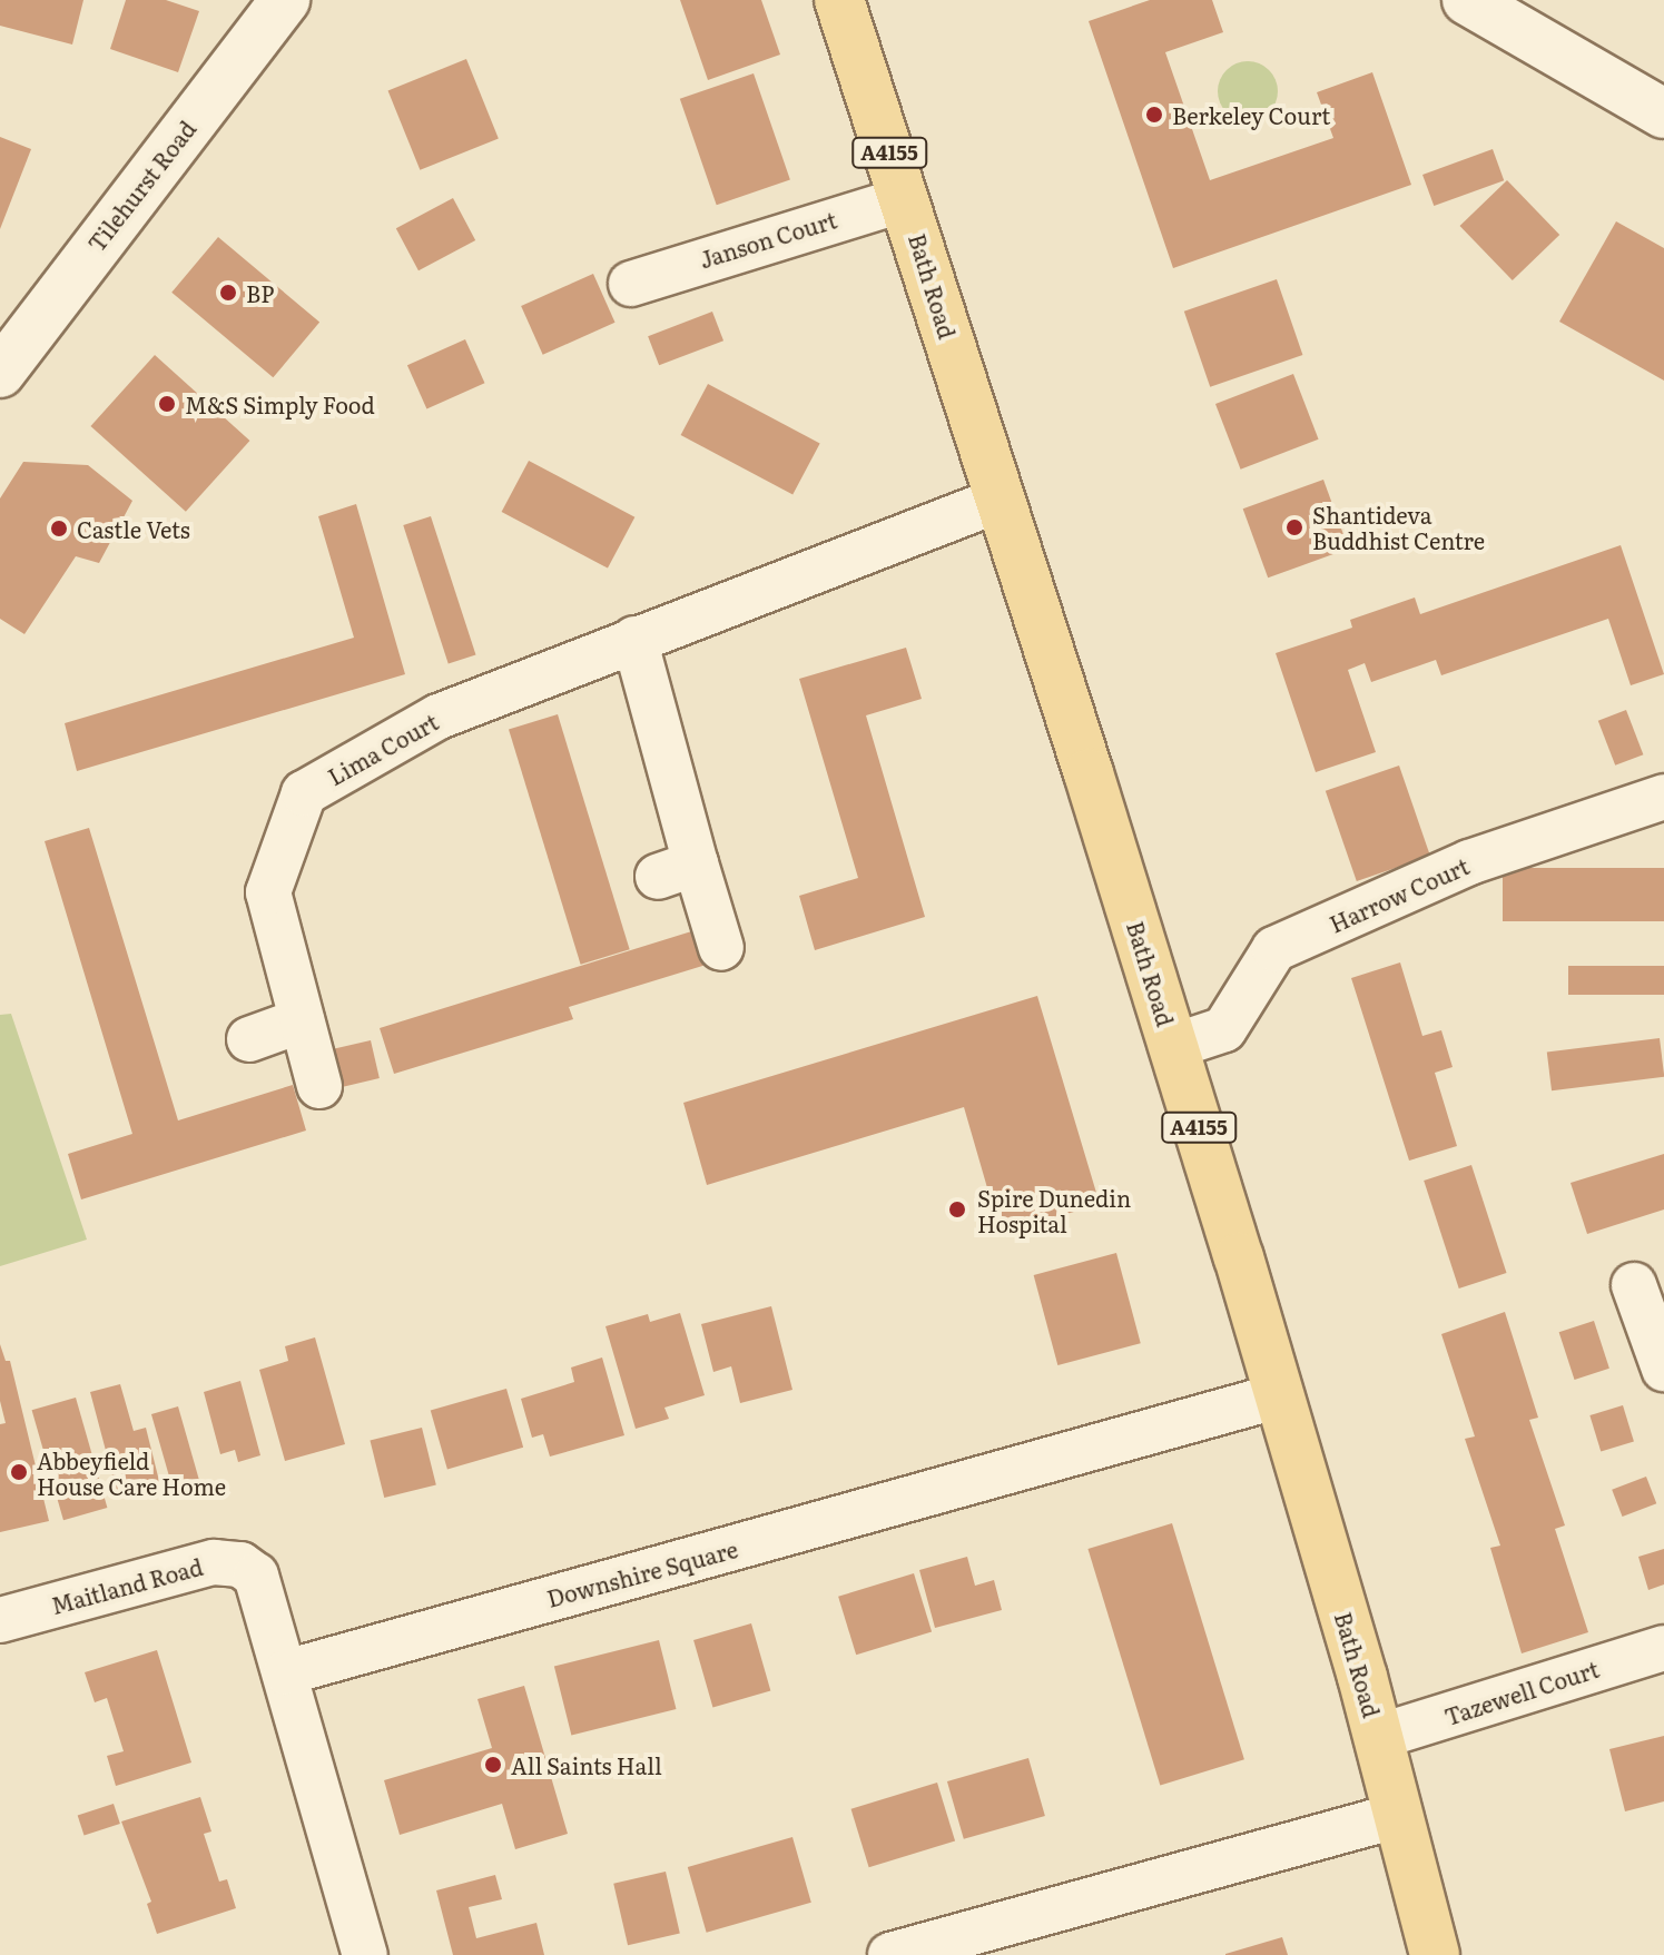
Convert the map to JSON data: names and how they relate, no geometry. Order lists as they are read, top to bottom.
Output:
{
  "streets": {
    "main road": ["A4155", "Bath Road"],
    "street": [
      "Tilehurst Road",
      "Janson Court",
      "Lima Court",
      "Harrow Court",
      "Downshire Square",
      "Maitland Road",
      "Tazewell Court"
    ]
  },
  "crossings": [
    ["Janson Court", "Bath Road"],
    ["Bath Road", "Lima Court"],
    ["Bath Road", "Harrow Court"],
    ["Bath Road", "Downshire Square"],
    ["Bath Road", "Tazewell Court"],
    ["Downshire Square", "Maitland Road"]
  ],
  "places": [
    "Berkeley Court",
    "BP",
    "M&S Simply Food",
    "Shantideva Buddhist Centre",
    "Castle Vets",
    "Spire Dunedin Hospital",
    "Abbeyfield House Care Home",
    "All Saints Hall"
  ]
}
